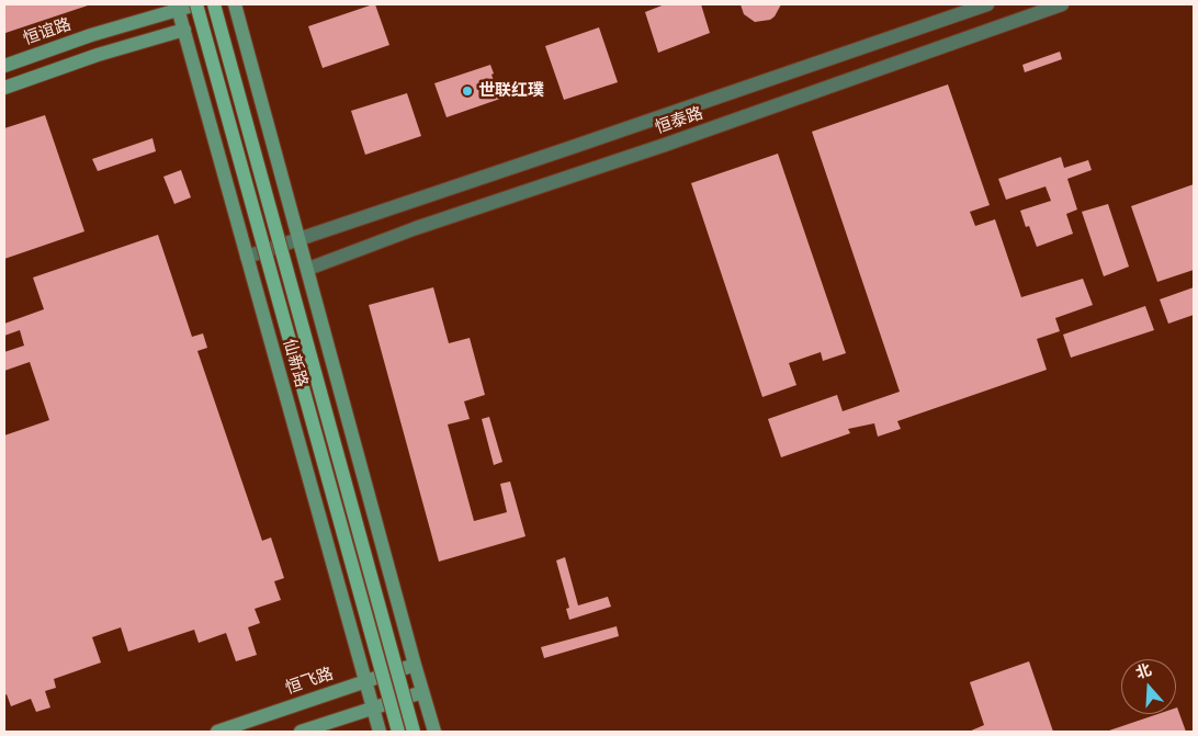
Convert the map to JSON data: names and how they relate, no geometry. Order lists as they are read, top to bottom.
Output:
{
  "streets": {
    "main road": ["恒谊路", "仙新路", "恒飞路"],
    "street": ["恒泰路"]
  },
  "crossings": [
    ["恒谊路", "仙新路"],
    ["恒泰路", "仙新路"],
    ["仙新路", "恒飞路"]
  ],
  "places": ["世联红璞"],
  "north": "top"
}
